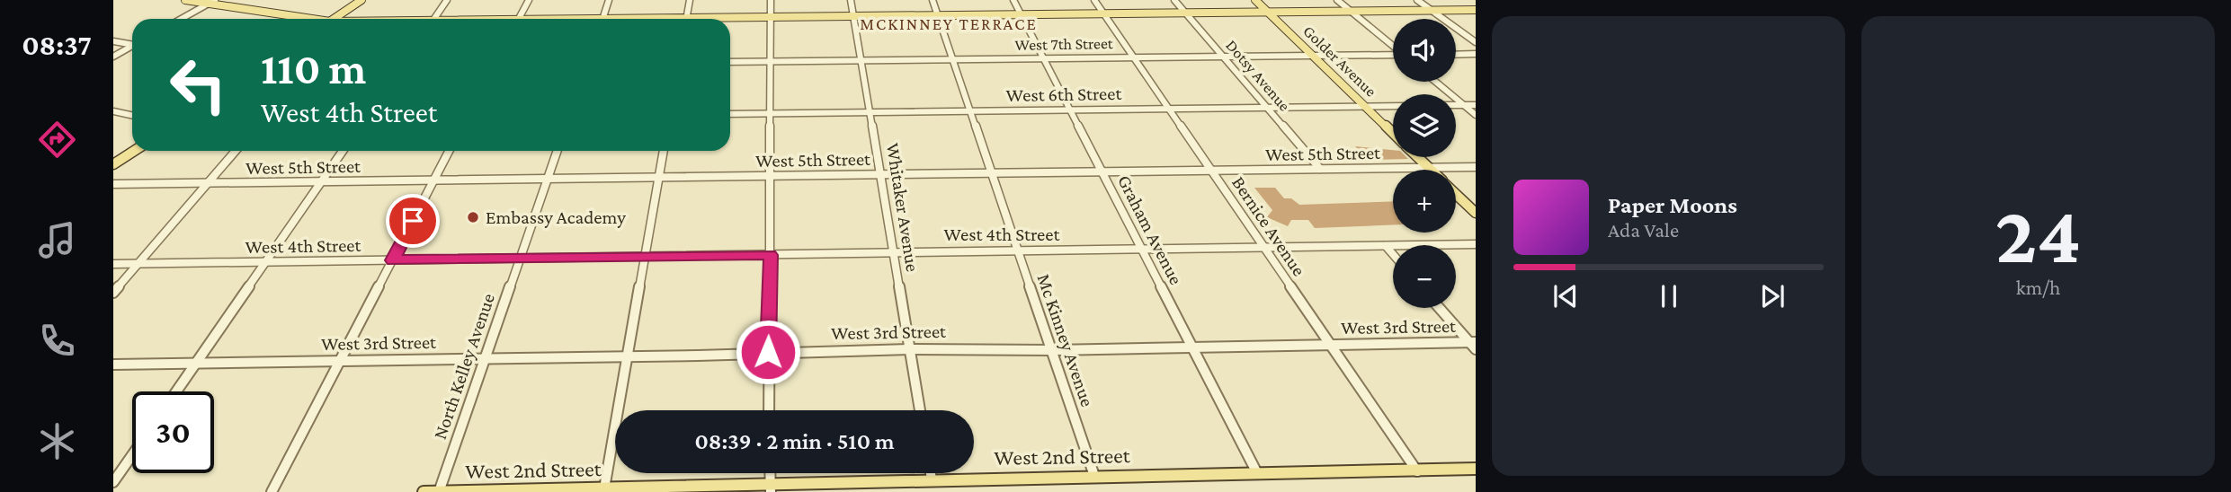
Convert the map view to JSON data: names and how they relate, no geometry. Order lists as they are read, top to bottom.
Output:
{
  "streets": {
    "main road": ["Golder Avenue", "West 2nd Street"],
    "street": [
      "West 7th Street",
      "Dotsy Avenue",
      "West 6th Street",
      "West 5th Street",
      "Whitaker Avenue",
      "Bernice Avenue",
      "Graham Avenue",
      "West 4th Street",
      "West 3rd Street",
      "Mc Kinney Avenue",
      "North Kelley Avenue"
    ]
  },
  "crossings": [
    ["West 7th Street", "Golder Avenue"],
    ["West 7th Street", "Dotsy Avenue"],
    ["West 7th Street", "Whitaker Avenue"],
    ["West 7th Street", "Bernice Avenue"],
    ["West 7th Street", "Graham Avenue"],
    ["West 7th Street", "Mc Kinney Avenue"],
    ["Golder Avenue", "West 6th Street"],
    ["Golder Avenue", "West 5th Street"],
    ["Dotsy Avenue", "West 6th Street"],
    ["Dotsy Avenue", "West 5th Street"],
    ["West 6th Street", "Whitaker Avenue"],
    ["West 6th Street", "Bernice Avenue"],
    ["West 6th Street", "Graham Avenue"],
    ["West 6th Street", "Mc Kinney Avenue"],
    ["West 5th Street", "Whitaker Avenue"],
    ["West 5th Street", "Bernice Avenue"],
    ["West 5th Street", "Graham Avenue"],
    ["West 5th Street", "Mc Kinney Avenue"],
    ["West 5th Street", "North Kelley Avenue"],
    ["Whitaker Avenue", "West 4th Street"],
    ["Whitaker Avenue", "West 3rd Street"],
    ["Bernice Avenue", "West 4th Street"],
    ["Bernice Avenue", "West 3rd Street"],
    ["Bernice Avenue", "West 2nd Street"],
    ["Graham Avenue", "West 4th Street"],
    ["Graham Avenue", "West 3rd Street"],
    ["Graham Avenue", "West 2nd Street"],
    ["West 4th Street", "Mc Kinney Avenue"],
    ["West 4th Street", "North Kelley Avenue"],
    ["West 3rd Street", "Mc Kinney Avenue"],
    ["West 3rd Street", "North Kelley Avenue"],
    ["Mc Kinney Avenue", "West 2nd Street"],
    ["North Kelley Avenue", "West 2nd Street"]
  ],
  "districts": ["MCKINNEY TERRACE"],
  "places": ["Embassy Academy"],
  "page": {
    "tabs": "08:37",
    "tile": ["24", "km/h"],
    "map_buttons": ["+", "−"],
    "turn": ["110 m", "West 4th Street"],
    "song": ["Paper Moons", "Ada Vale"],
    "limit": "30",
    "trip": "08:39 · 2 min · 510 m"
  }
}
